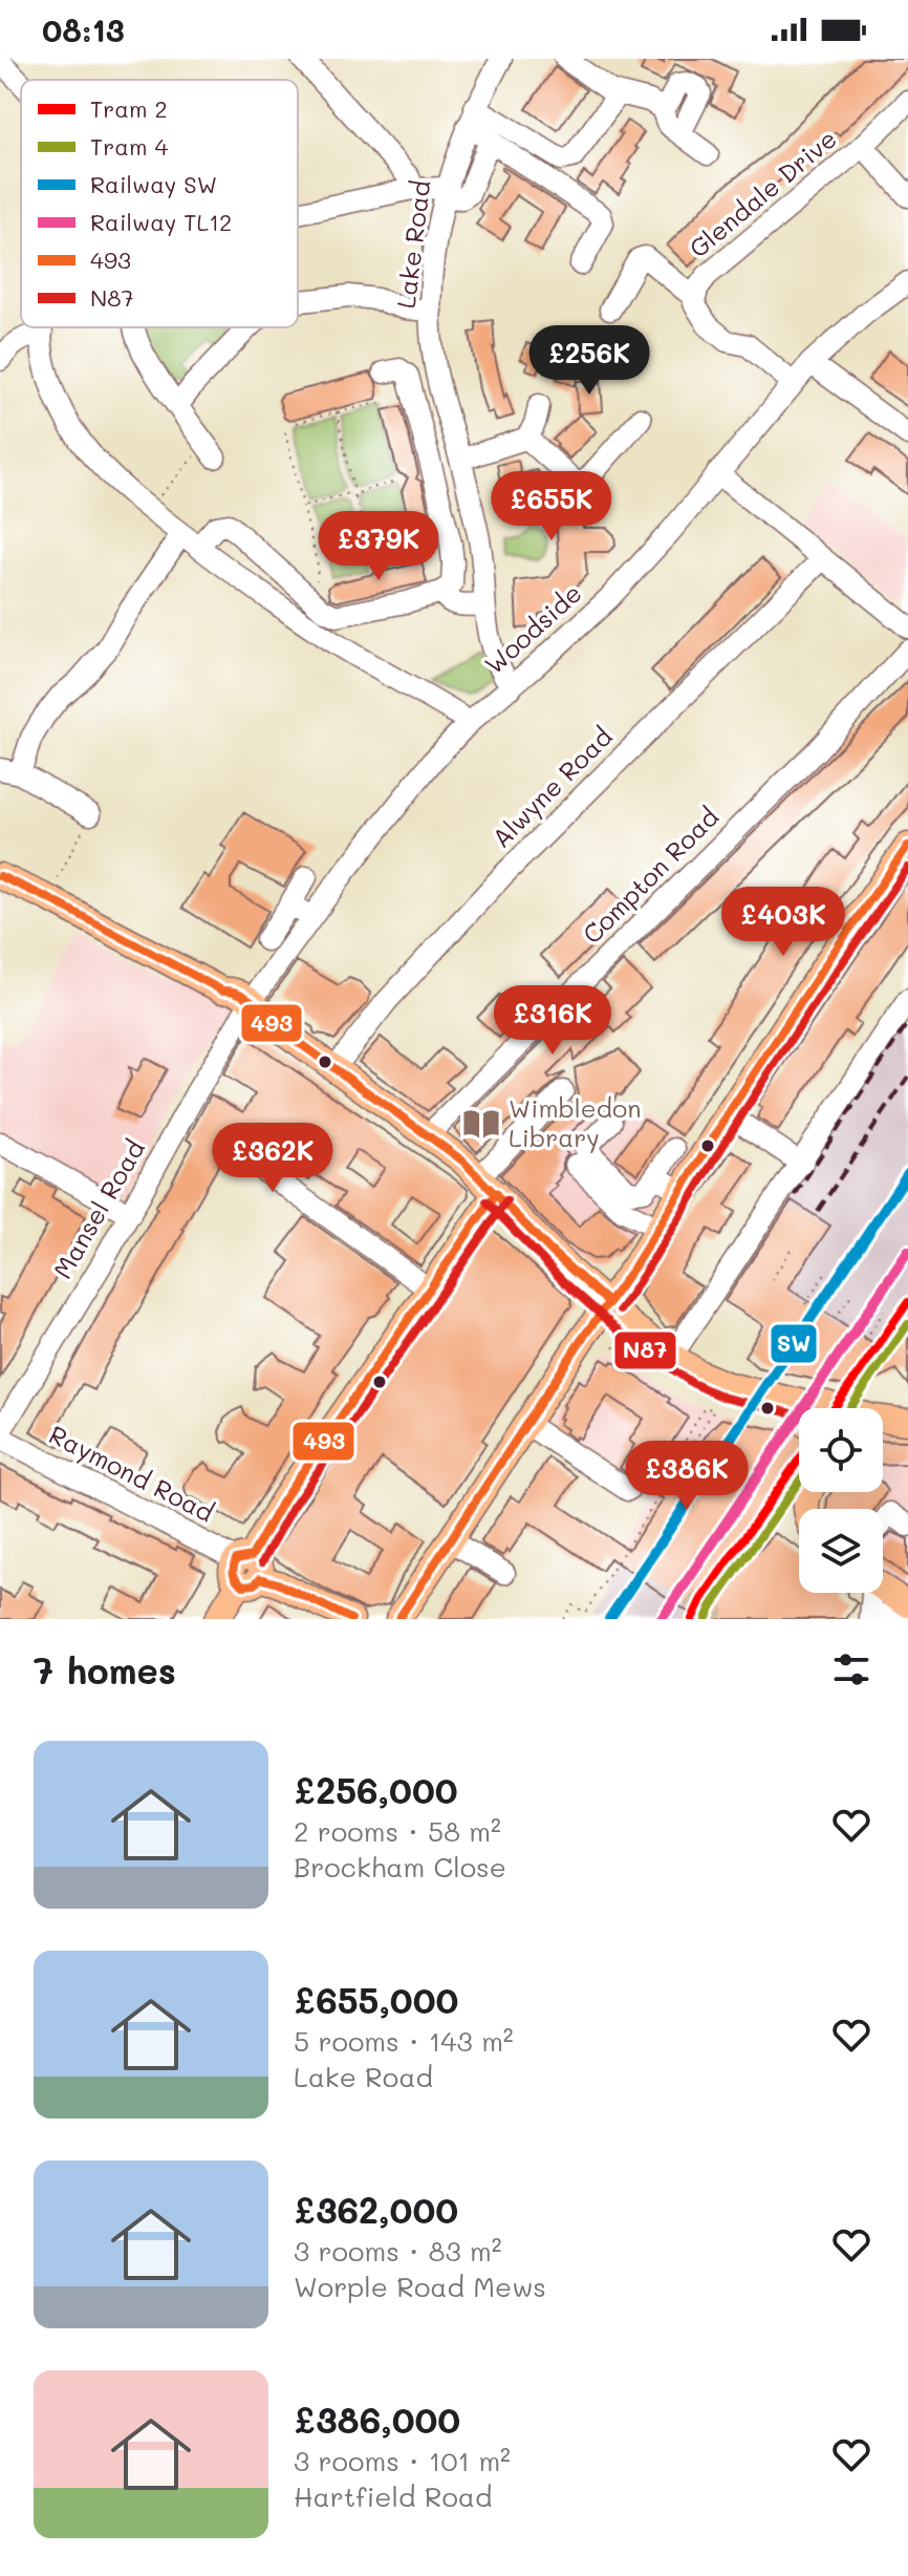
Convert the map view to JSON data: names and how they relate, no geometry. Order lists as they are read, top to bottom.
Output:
{
  "streets": {
    "street": [
      "Glendale Drive",
      "Lake Road",
      "Woodside",
      "Alwyne Road",
      "Compton Road",
      "Mansel Road",
      "Raymond Road"
    ]
  },
  "crossings": [
    ["Glendale Drive", "Woodside"],
    ["Lake Road", "Woodside"],
    ["Woodside", "Mansel Road"],
    ["Mansel Road", "Raymond Road"]
  ],
  "places": {
    "library": ["Wimbledon Library"]
  },
  "lines": [
    "transit line 493",
    "transit line N87",
    "rail line SW",
    "rail line TL12",
    "tram line 2",
    "tram line 4"
  ],
  "legend": [
    "Tram 2",
    "Tram 4",
    "Railway SW",
    "Railway TL12",
    "493",
    "N87"
  ],
  "page": {
    "status": "08:13",
    "price": [
      "£256K",
      "£655K",
      "£379K",
      "£403K",
      "£316K",
      "£362K",
      "£386K"
    ],
    "heading": "7 homes",
    "list": [
      {
        "name": "£256,000",
        "note": "2 rooms · 58 m² · Brockham Close"
      },
      {
        "name": "£655,000",
        "note": "5 rooms · 143 m² · Lake Road"
      },
      {
        "name": "£362,000",
        "note": "3 rooms · 83 m² · Worple Road Mews"
      },
      {
        "name": "£386,000",
        "note": "3 rooms · 101 m² · Hartfield Road"
      }
    ]
  }
}
